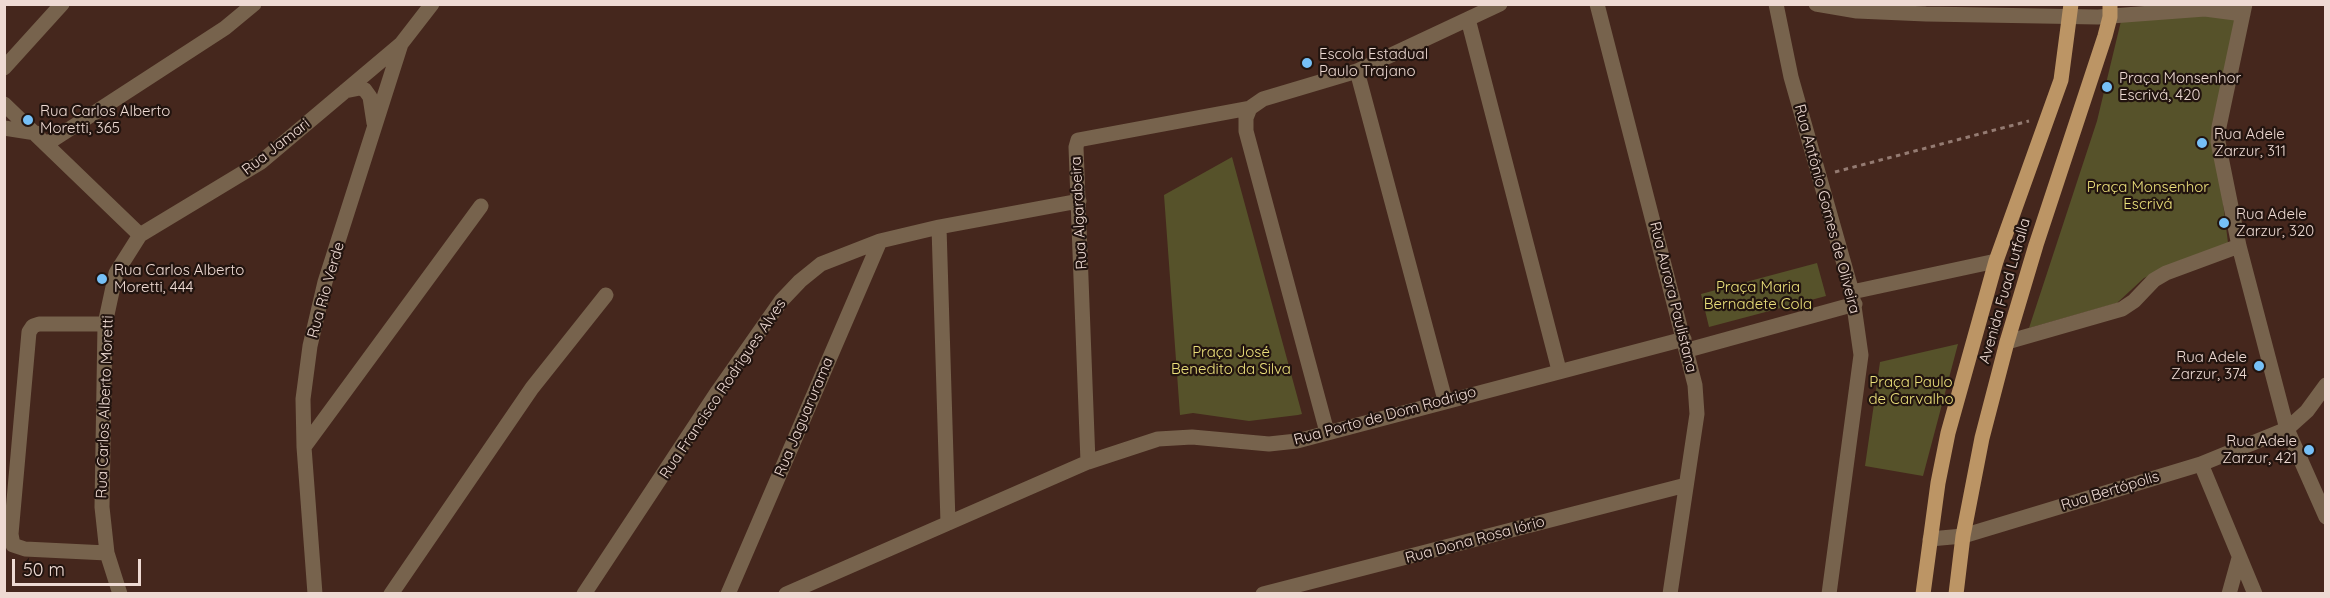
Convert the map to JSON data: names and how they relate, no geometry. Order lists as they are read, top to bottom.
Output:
{
  "streets": {
    "main road": ["Avenida Fuad Lutfalla"],
    "street": [
      "Rua Jamari",
      "Rua Antônio Gomes de Oliveira",
      "Rua Algarabeira",
      "Rua Rio Verde",
      "Rua Aurora Paulistana",
      "Rua Francisco Rodrigues Alves",
      "Rua Carlos Alberto Moretti",
      "Rua Porto de Dom Rodrigo",
      "Rua Jaguarurama",
      "Rua Bertópolis",
      "Rua Dona Rosa Iório"
    ]
  },
  "crossings": [
    ["Rua Jamari", "Rua Rio Verde"],
    ["Rua Jamari", "Rua Carlos Alberto Moretti"],
    ["Rua Antônio Gomes de Oliveira", "Rua Porto de Dom Rodrigo"],
    ["Rua Algarabeira", "Rua Francisco Rodrigues Alves"],
    ["Rua Algarabeira", "Rua Porto de Dom Rodrigo"],
    ["Avenida Fuad Lutfalla", "Rua Porto de Dom Rodrigo"],
    ["Avenida Fuad Lutfalla", "Rua Bertópolis"],
    ["Rua Aurora Paulistana", "Rua Porto de Dom Rodrigo"],
    ["Rua Aurora Paulistana", "Rua Dona Rosa Iório"],
    ["Rua Francisco Rodrigues Alves", "Rua Jaguarurama"]
  ],
  "parks": [
    "Praça Monsenhor Escrivá",
    "Praça Maria Bernadete Cola",
    "Praça José Benedito da Silva",
    "Praça Paulo de Carvalho"
  ],
  "places": [
    "Escola Estadual Paulo Trajano",
    "Praça Monsenhor Escrivá, 420",
    "Rua Carlos Alberto Moretti, 365",
    "Rua Adele Zarzur, 311",
    "Rua Adele Zarzur, 320",
    "Rua Carlos Alberto Moretti, 444",
    "Rua Adele Zarzur, 374",
    "Rua Adele Zarzur, 421"
  ],
  "scale_bar": "50 m"
}
